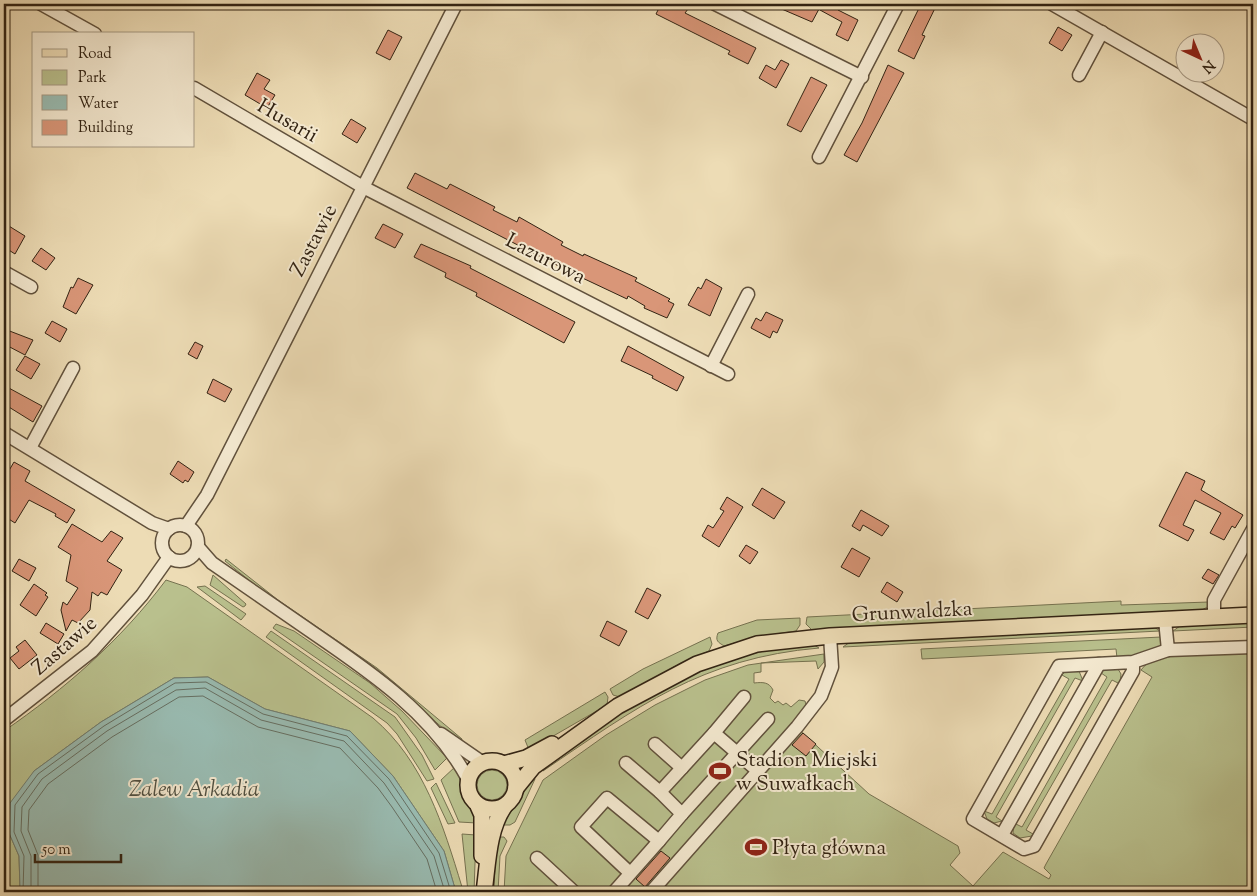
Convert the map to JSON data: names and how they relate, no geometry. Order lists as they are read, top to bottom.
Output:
{
  "streets": {
    "main road": ["Grunwaldzka"],
    "street": ["Husarii", "Zastawie", "Lazurowa"]
  },
  "crossings": [
    ["Husarii", "Zastawie"],
    ["Husarii", "Lazurowa"],
    ["Zastawie", "Lazurowa"]
  ],
  "water": ["Zalew Arkadia"],
  "places": {
    "sports": ["Stadion Miejski w Suwałkach", "Płyta główna"]
  },
  "legend": [
    "Road",
    "Park",
    "Water",
    "Building"
  ],
  "scale_bar": "50 m",
  "north": "bottom right"
}
